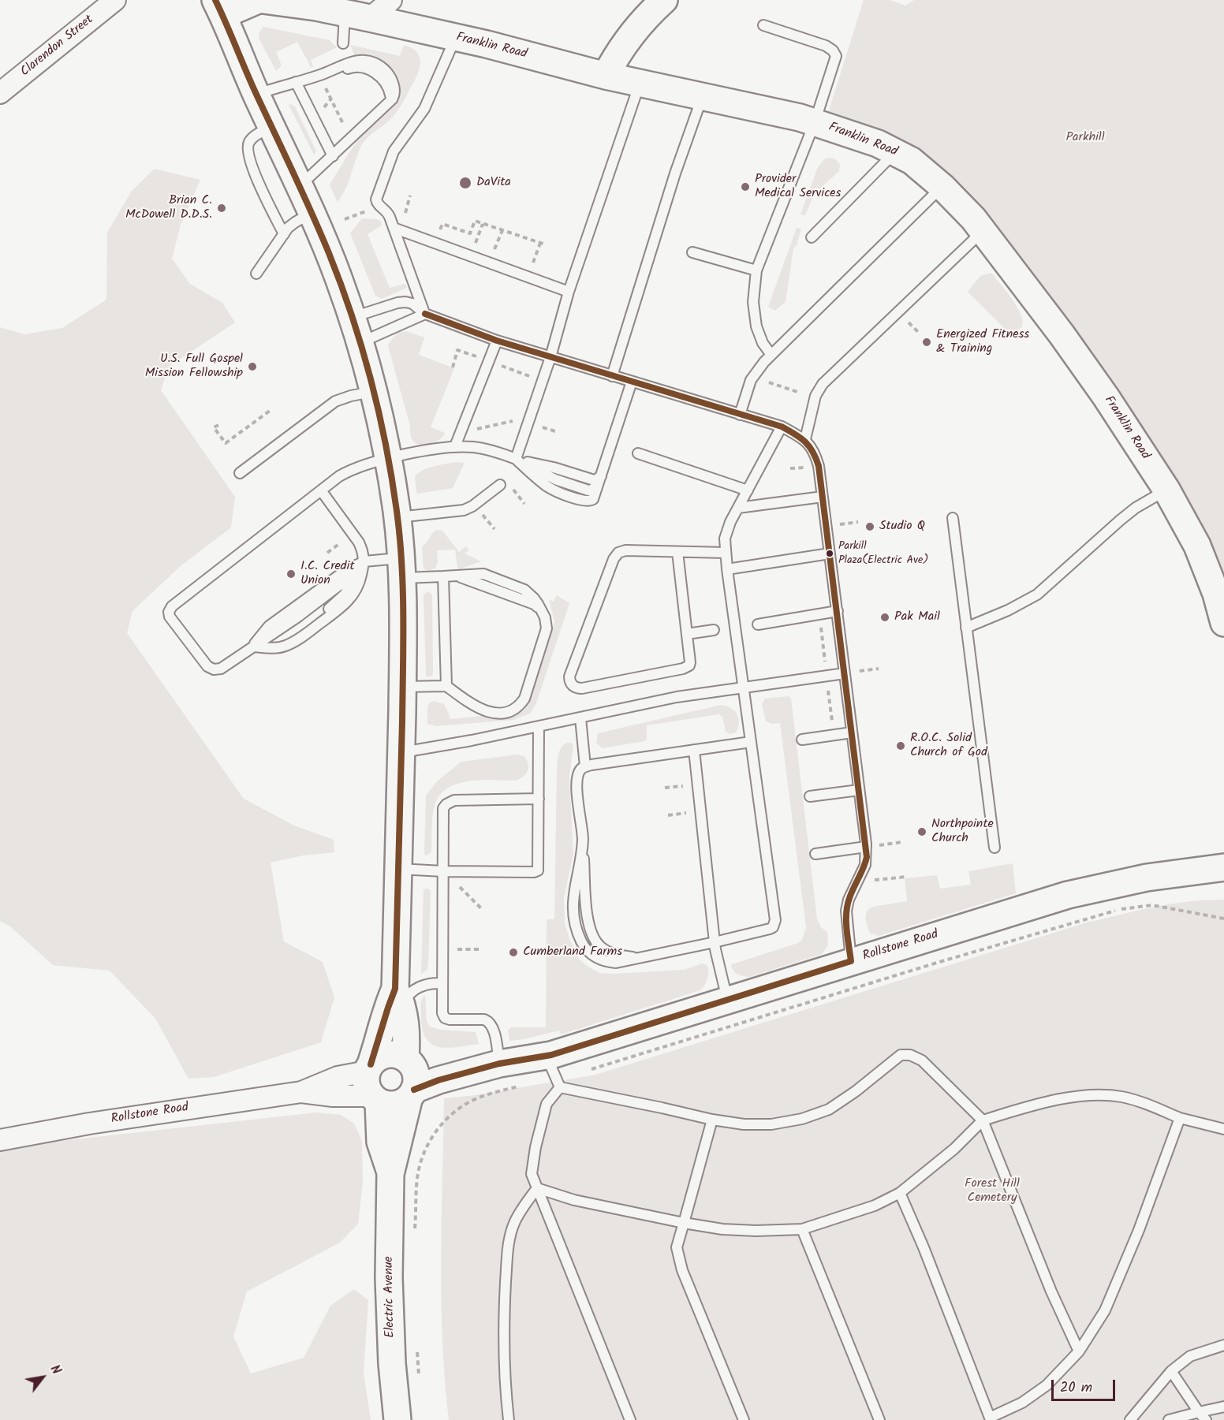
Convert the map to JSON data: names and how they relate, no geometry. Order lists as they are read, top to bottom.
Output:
{
  "streets": {
    "main road": ["Franklin Road", "Rollstone Road", "Electric Avenue"],
    "street": ["Clarendon Street"]
  },
  "crossings": [
    ["Rollstone Road", "Electric Avenue"]
  ],
  "parks": ["Parkhill", "Forest Hill Cemetery"],
  "places": [
    "DaVita",
    "Provider Medical Services",
    "Brian C. McDowell D.D.S.",
    "Energized Fitness & Training",
    "U.S. Full Gospel Mission Fellowship",
    "Studio Q",
    "Parkill Plaza(Electric Ave)",
    "I.C. Credit Union",
    "Pak Mail",
    "R.O.C. Solid Church of God",
    "Northpointe Church",
    "Cumberland Farms"
  ],
  "scale_bar": "20 m",
  "north": "top right"
}
